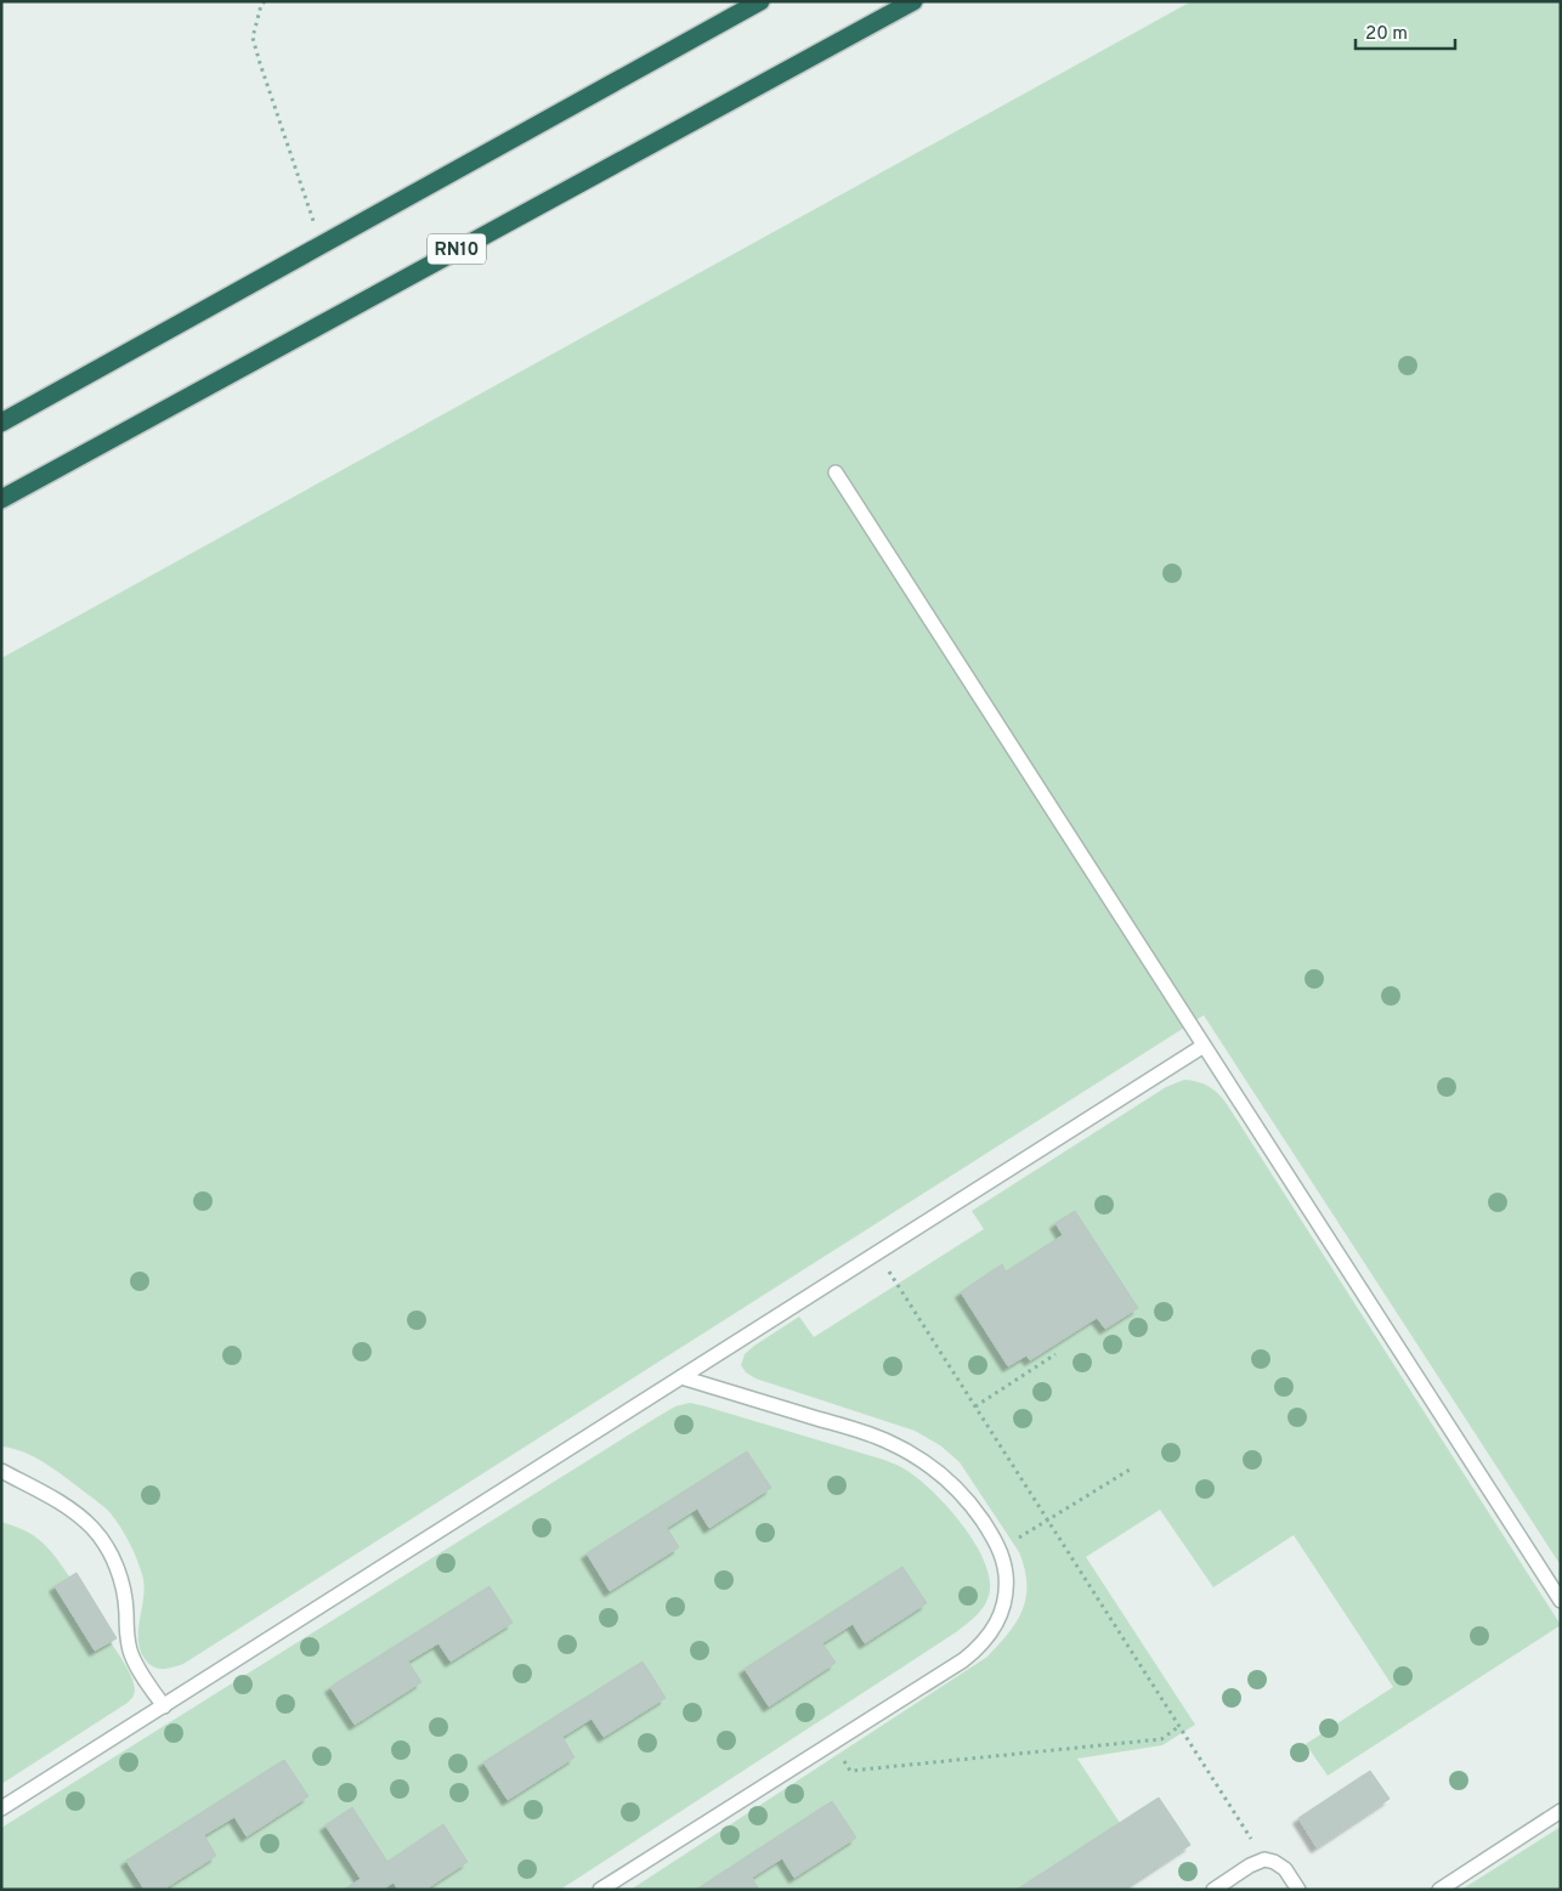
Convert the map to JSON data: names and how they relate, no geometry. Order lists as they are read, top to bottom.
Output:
{
  "streets": {
    "highway": ["RN10"]
  },
  "scale_bar": "20 m"
}
